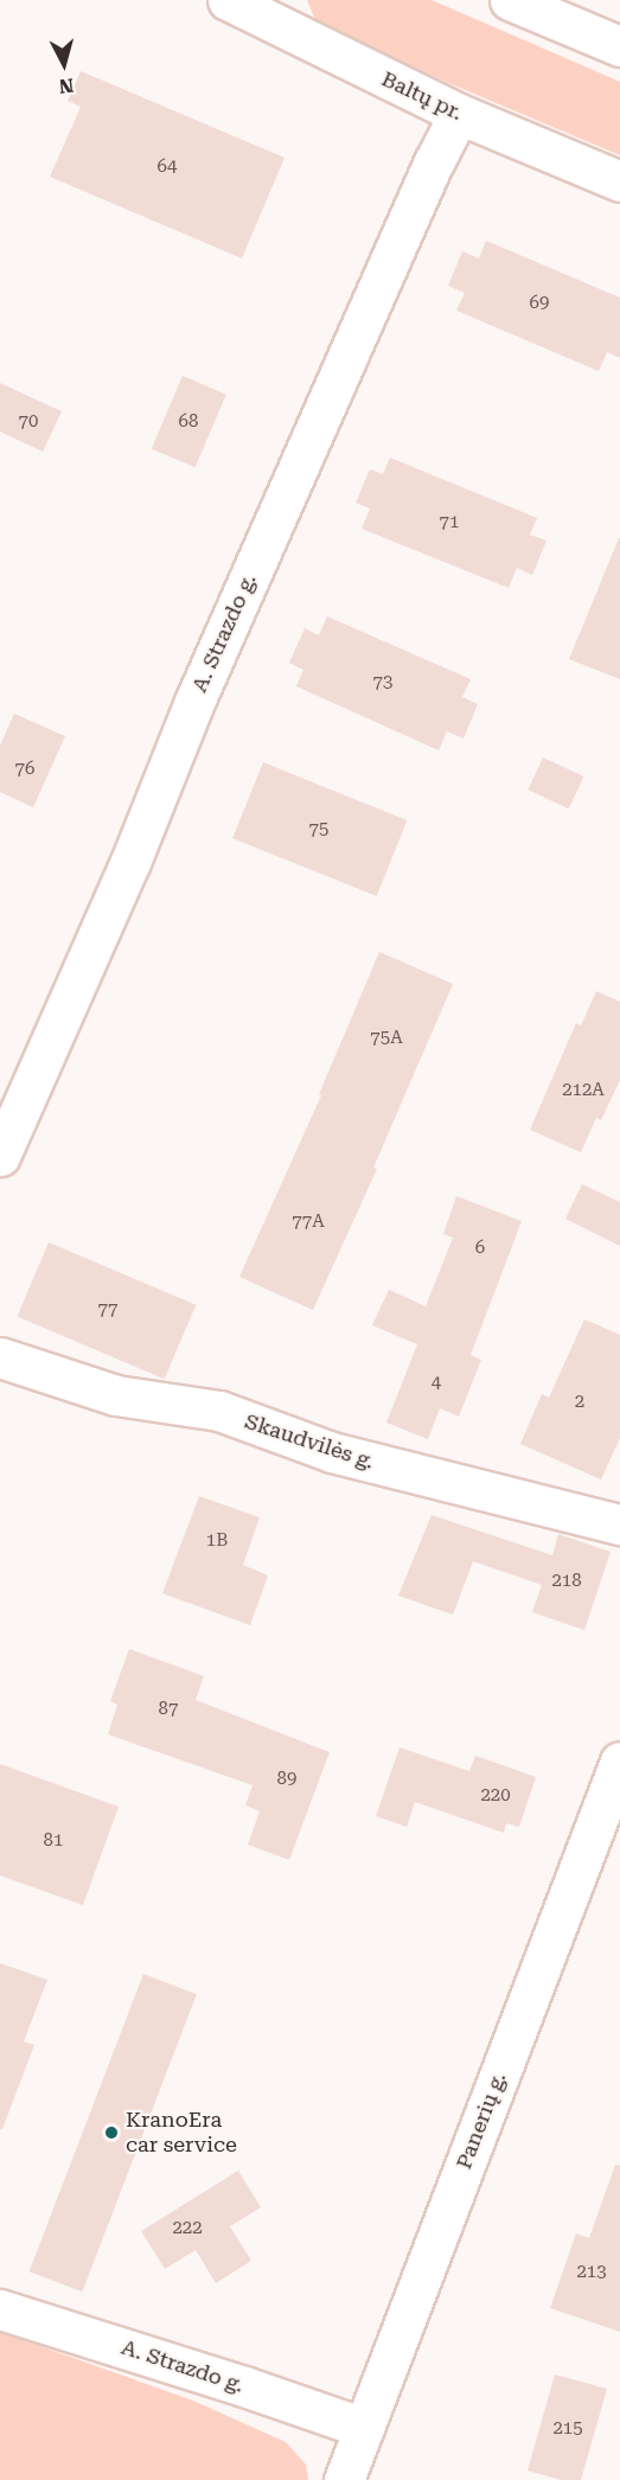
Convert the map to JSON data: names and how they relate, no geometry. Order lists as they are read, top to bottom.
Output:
{
  "streets": {
    "street": [
      "Baltų pr.",
      "A. Strazdo g.",
      "Skaudvilės g.",
      "Panerių g."
    ]
  },
  "crossings": [
    ["Baltų pr.", "A. Strazdo g."],
    ["A. Strazdo g.", "Panerių g."]
  ],
  "places": ["KranoEra car service"],
  "house_numbers": [
    "64",
    "69",
    "70",
    "68",
    "71",
    "73",
    "76",
    "75",
    "75A",
    "212A",
    "77A",
    "6",
    "77",
    "4",
    "2",
    "1B",
    "218",
    "87",
    "89",
    "220",
    "81",
    "222",
    "213",
    "215"
  ],
  "north": "bottom"
}
